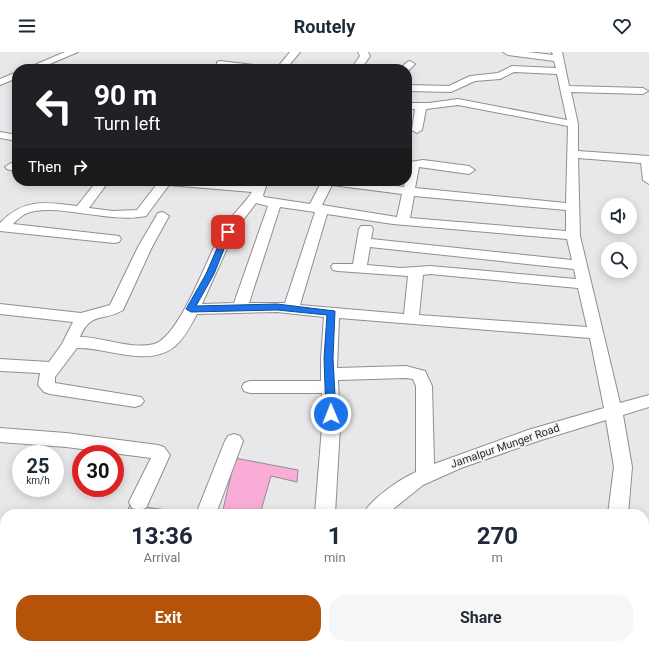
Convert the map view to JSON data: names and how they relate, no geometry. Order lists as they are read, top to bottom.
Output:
{
  "streets": {
    "street": ["Jamalpur Munger Road"]
  },
  "page": {
    "header": "Routely",
    "turn": ["90 m", "Turn left"],
    "then": "Then",
    "speed": "25 km/h",
    "limit": "30",
    "eta": [
      "13:36",
      "Arrival",
      "1",
      "min",
      "270",
      "m"
    ],
    "buttons": ["Exit", "Share"]
  }
}
